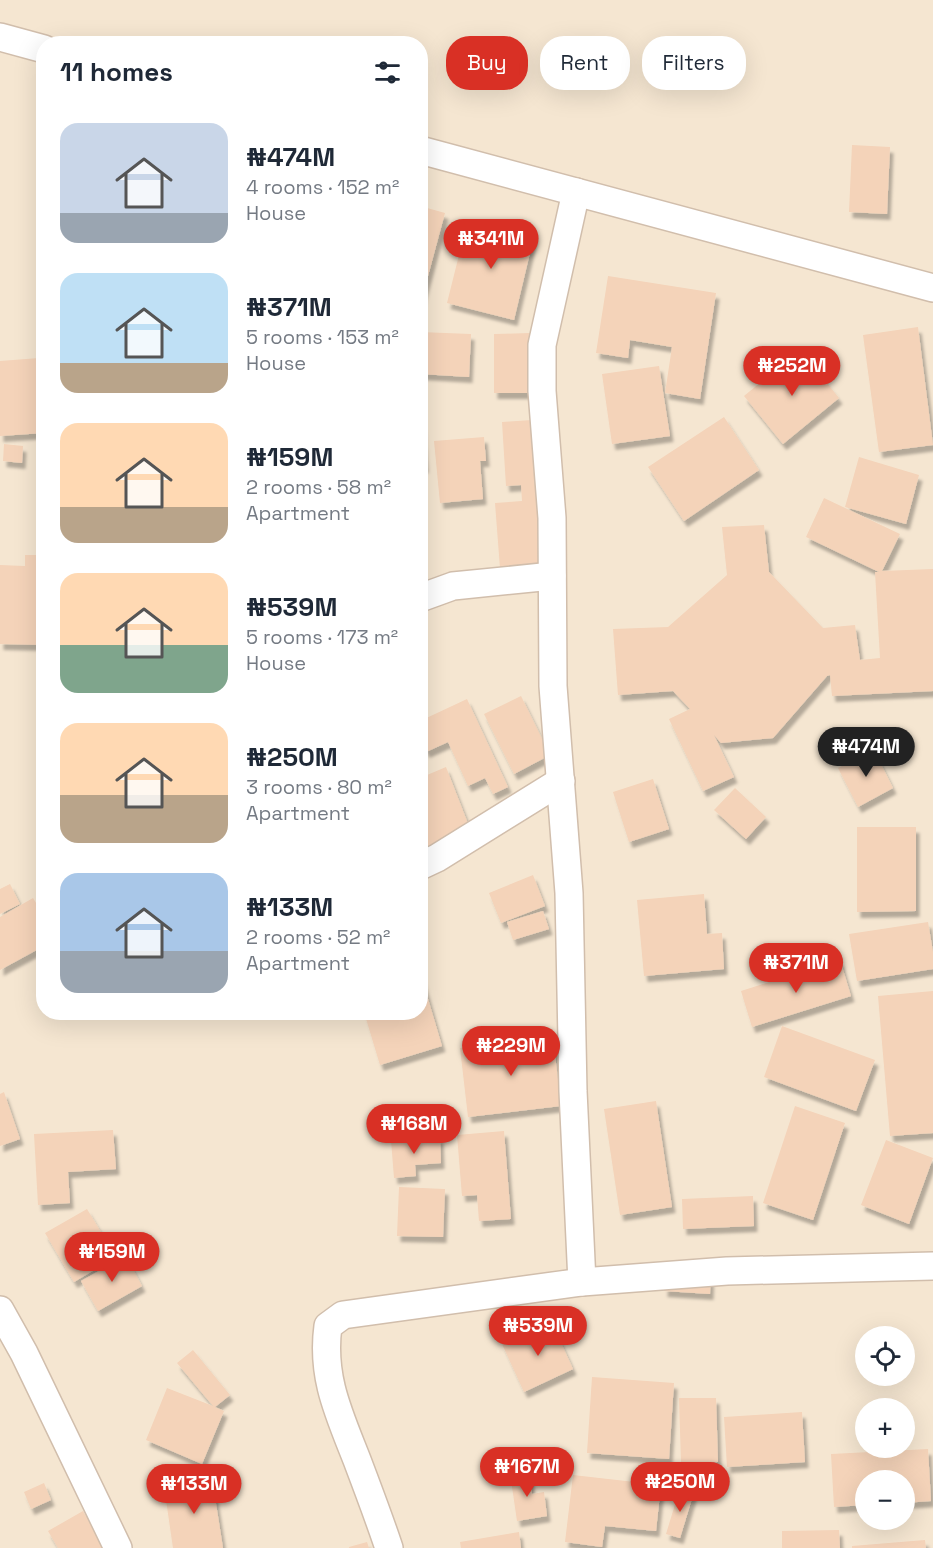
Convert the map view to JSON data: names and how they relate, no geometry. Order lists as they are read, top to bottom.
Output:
{
  "page": {
    "chip": ["Buy", "Rent", "Filters"],
    "heading": "11 homes",
    "list": [
      {
        "name": "₦474M",
        "note": "4 rooms · 152 m² · House"
      },
      {
        "name": "₦371M",
        "note": "5 rooms · 153 m² · House"
      },
      {
        "name": "₦159M",
        "note": "2 rooms · 58 m² · Apartment"
      },
      {
        "name": "₦539M",
        "note": "5 rooms · 173 m² · House"
      },
      {
        "name": "₦250M",
        "note": "3 rooms · 80 m² · Apartment"
      },
      {
        "name": "₦133M",
        "note": "2 rooms · 52 m² · Apartment"
      }
    ],
    "price": [
      "₦341M",
      "₦252M",
      "₦474M",
      "₦371M",
      "₦229M",
      "₦168M",
      "₦159M",
      "₦539M",
      "₦167M",
      "₦250M",
      "₦133M"
    ],
    "map_buttons": ["+", "−"]
  }
}
